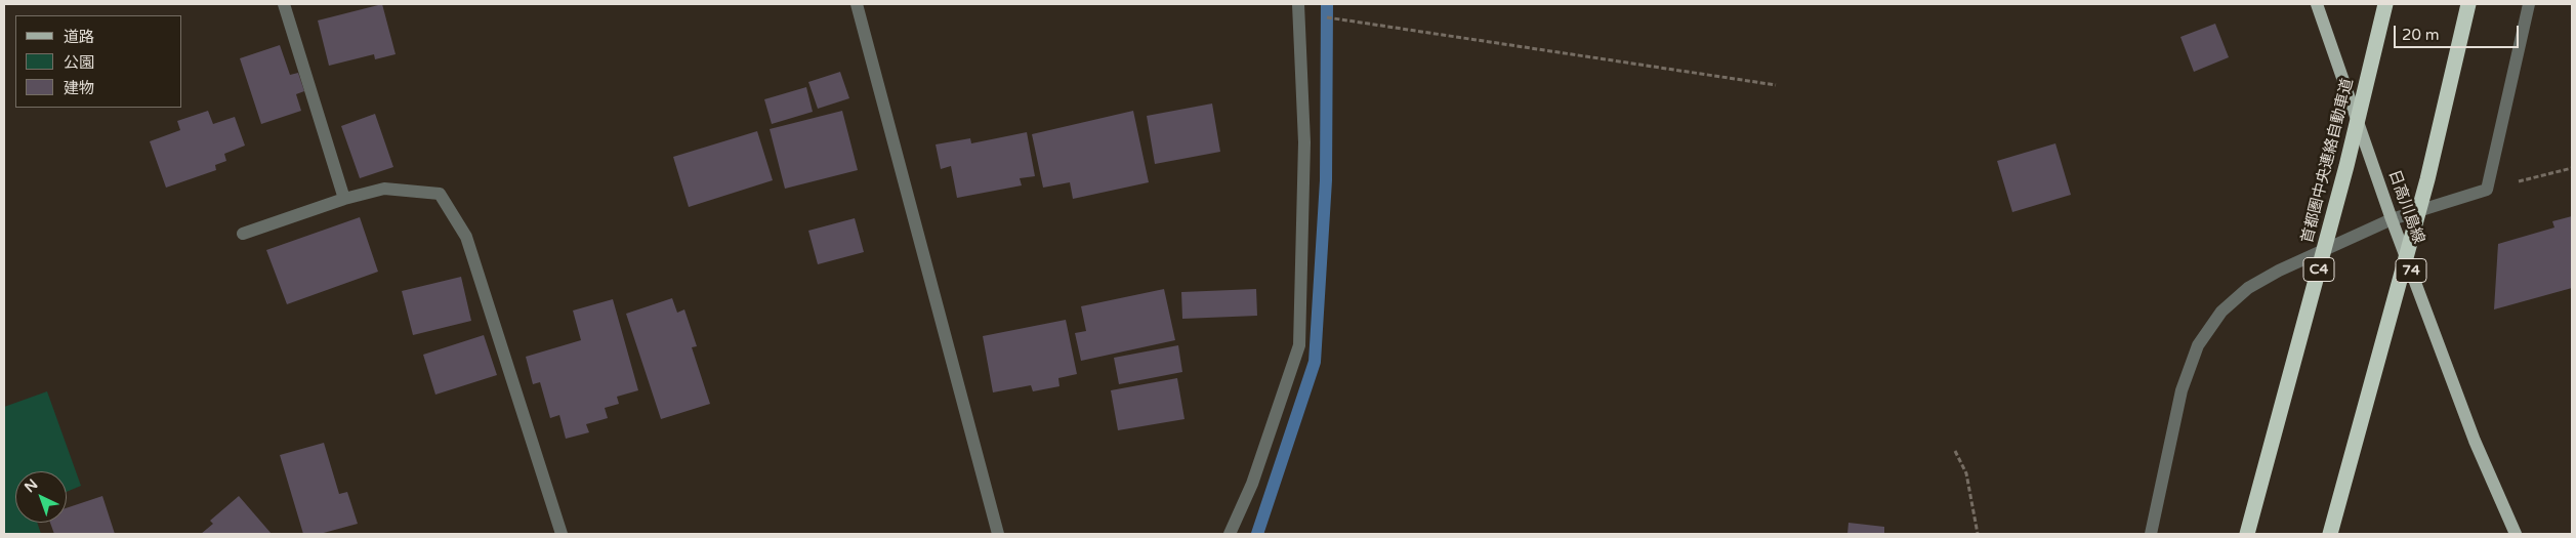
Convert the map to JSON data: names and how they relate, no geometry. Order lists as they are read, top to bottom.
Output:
{
  "streets": {
    "highway": ["首都圏中央連絡自動車道", "C4"],
    "main road": ["日高川島線", "74"]
  },
  "legend": ["道路", "公園", "建物"],
  "scale_bar": "20 m",
  "north": "top left"
}
